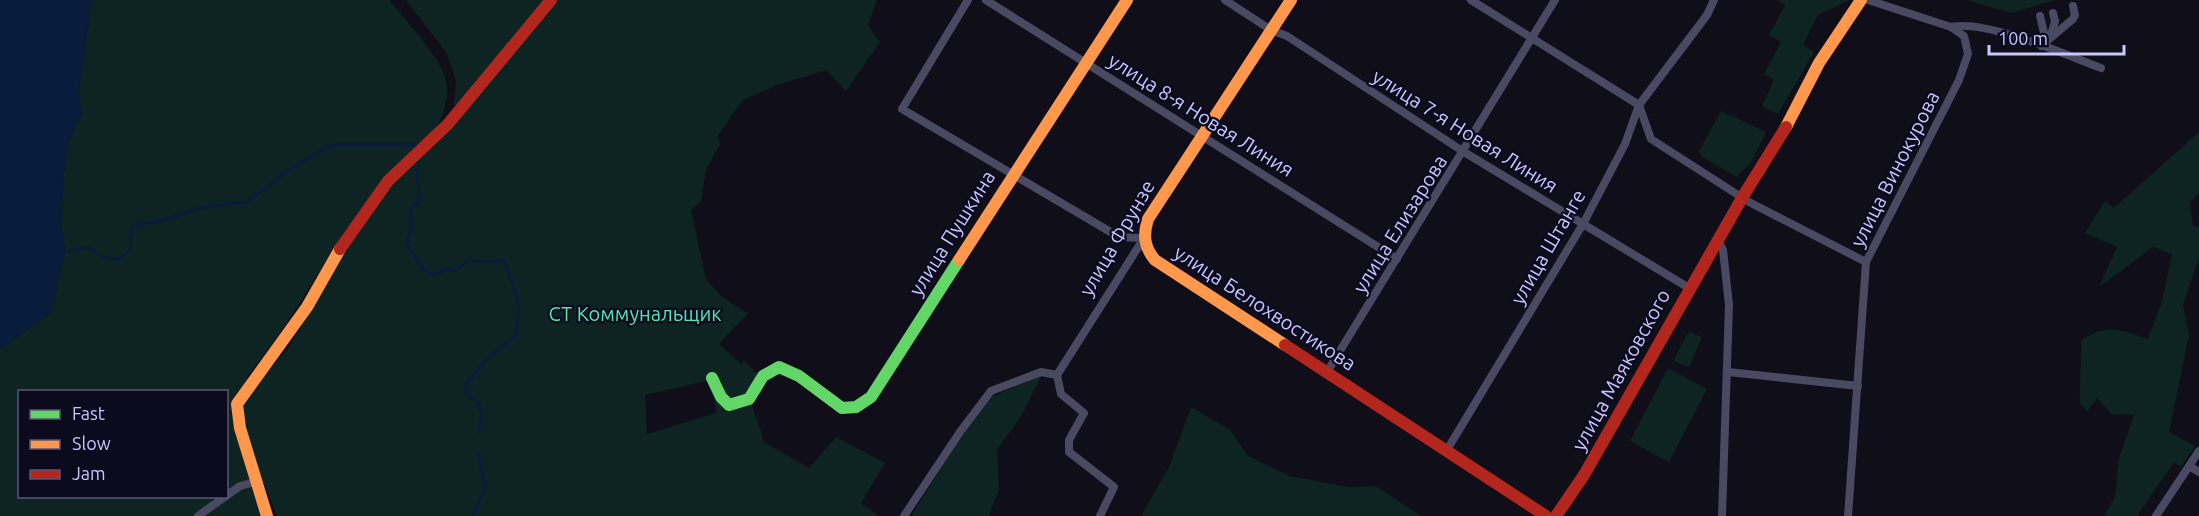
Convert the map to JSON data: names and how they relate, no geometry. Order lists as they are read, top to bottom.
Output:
{
  "streets": {
    "street": [
      "улица 8-я Новая Линия",
      "улица 7-я Новая Линия",
      "улица Винокурова",
      "улица Елизарова",
      "улица Пушкина",
      "улица Фрунзе",
      "улица Штанге",
      "улица Белохвостикова",
      "улица Маяковского"
    ]
  },
  "crossings": [
    ["улица 8-я Новая Линия", "улица Елизарова"],
    ["улица 8-я Новая Линия", "улица Пушкина"],
    ["улица 8-я Новая Линия", "улица Фрунзе"],
    ["улица 7-я Новая Линия", "улица Елизарова"],
    ["улица 7-я Новая Линия", "улица Фрунзе"],
    ["улица 7-я Новая Линия", "улица Штанге"],
    ["улица 7-я Новая Линия", "улица Маяковского"],
    ["улица Елизарова", "улица Белохвостикова"],
    ["улица Фрунзе", "улица Белохвостикова"],
    ["улица Штанге", "улица Белохвостикова"]
  ],
  "parks": ["СТ Коммунальщик"],
  "legend": ["Fast", "Slow", "Jam"],
  "scale_bar": "100 m"
}
